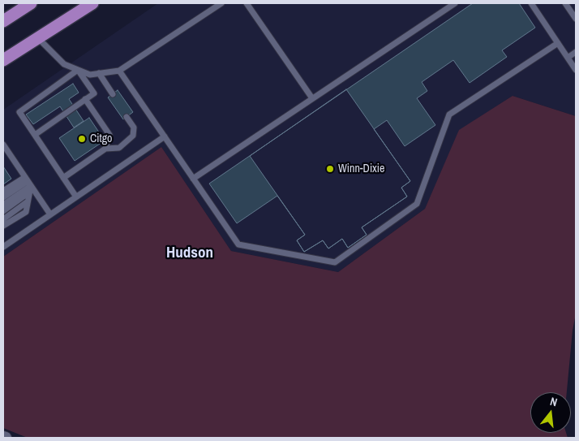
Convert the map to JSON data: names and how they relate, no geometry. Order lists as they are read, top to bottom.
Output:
{
  "districts": ["Hudson"],
  "places": ["Citgo", "Winn-Dixie"],
  "north": "top"
}
